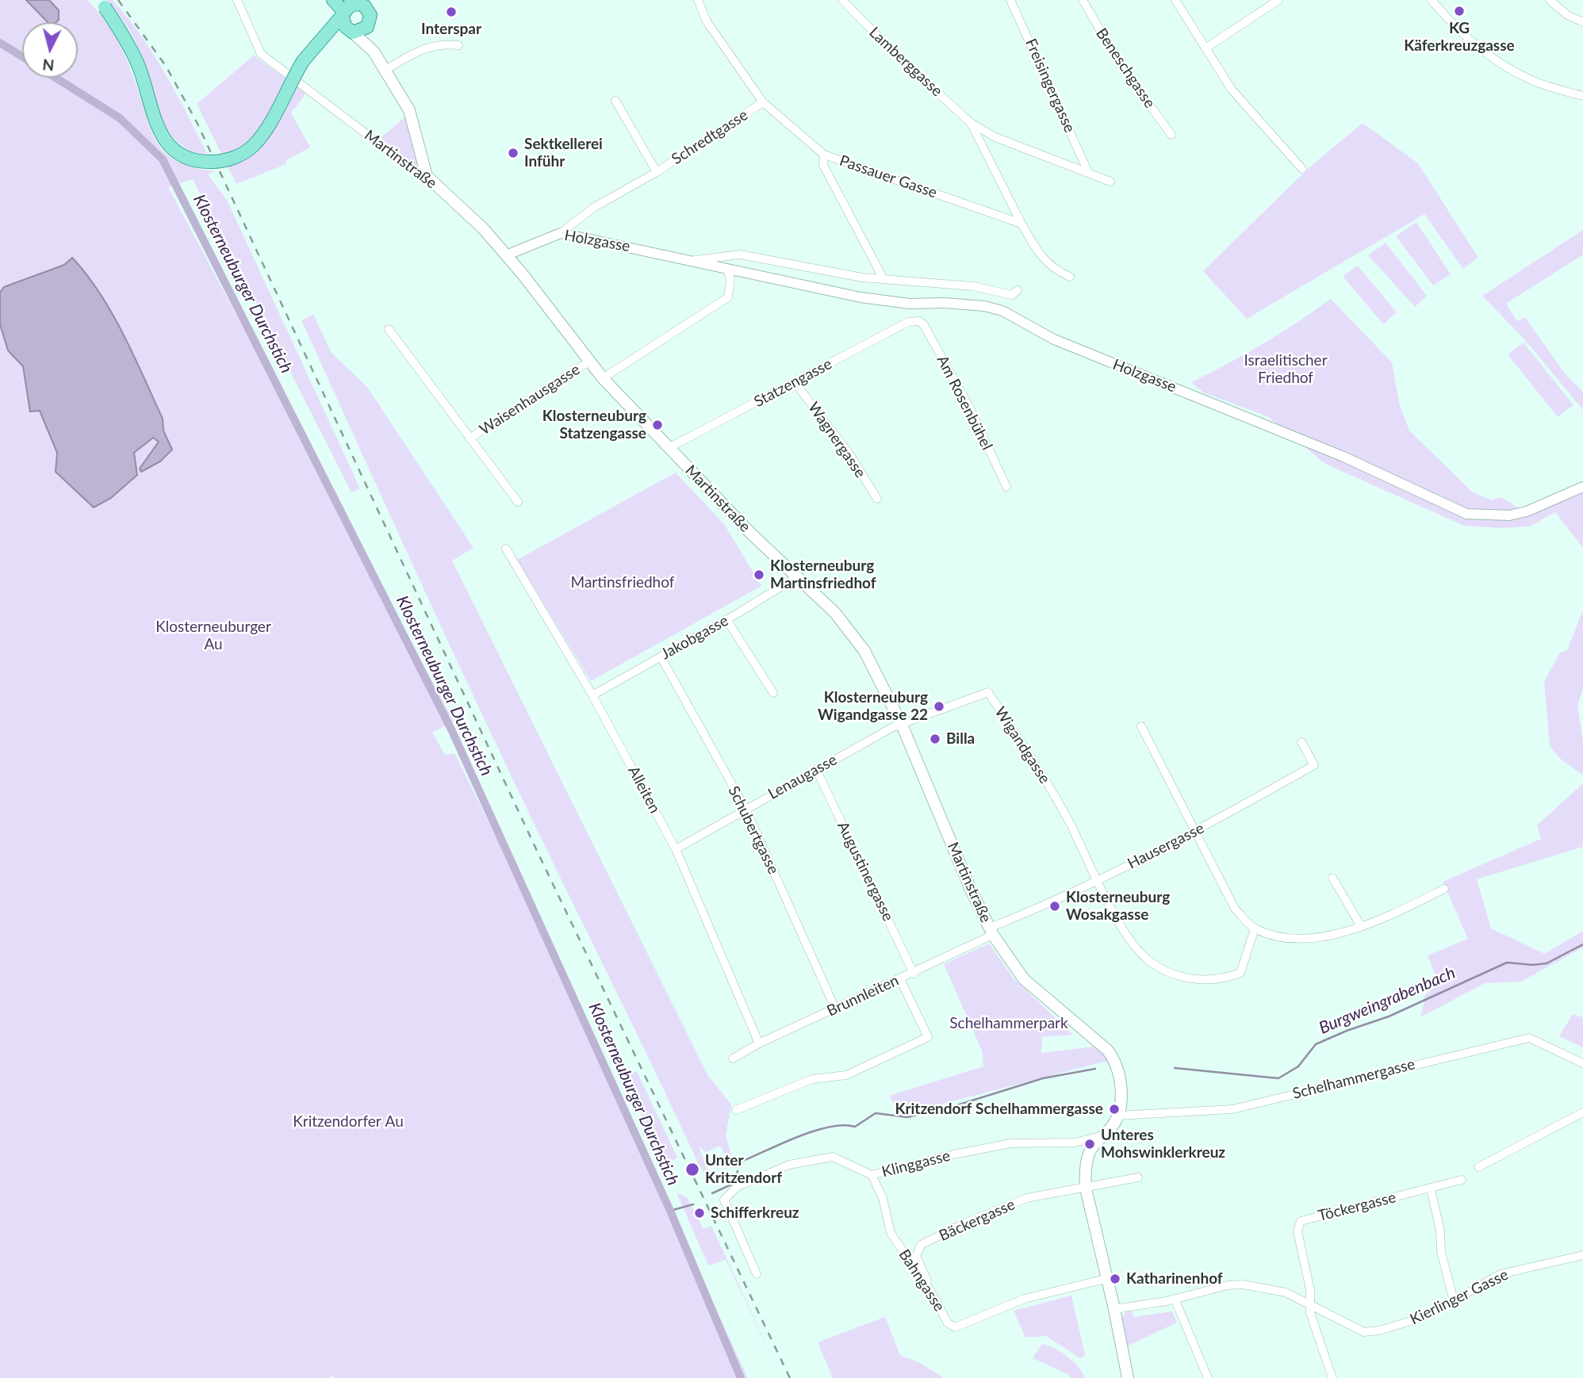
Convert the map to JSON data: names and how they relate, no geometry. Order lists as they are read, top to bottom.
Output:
{
  "streets": {
    "main road": ["Martinstraße"],
    "street": [
      "Lamberggasse",
      "Beneschgasse",
      "Freisingergasse",
      "Schredtgasse",
      "Passauer Gasse",
      "Holzgasse",
      "Statzengasse",
      "Waisenhausgasse",
      "Am Rosenbühel",
      "Wagnergasse",
      "Jakobgasse",
      "Wigandgasse",
      "Lenaugasse",
      "Alleiten",
      "Schubertgasse",
      "Hausergasse",
      "Augustinergasse",
      "Brunnleiten",
      "Schelhammergasse",
      "Klinggasse",
      "Töckergasse",
      "Bäckergasse",
      "Bahngasse",
      "Kierlinger Gasse"
    ]
  },
  "crossings": [
    ["Schredtgasse", "Holzgasse"],
    ["Martinstraße", "Holzgasse"],
    ["Martinstraße", "Statzengasse"],
    ["Martinstraße", "Waisenhausgasse"],
    ["Martinstraße", "Jakobgasse"],
    ["Martinstraße", "Wigandgasse"],
    ["Martinstraße", "Lenaugasse"],
    ["Martinstraße", "Hausergasse"],
    ["Martinstraße", "Brunnleiten"],
    ["Martinstraße", "Schelhammergasse"],
    ["Passauer Gasse", "Holzgasse"],
    ["Statzengasse", "Am Rosenbühel"],
    ["Statzengasse", "Wagnergasse"],
    ["Jakobgasse", "Alleiten"],
    ["Jakobgasse", "Schubertgasse"],
    ["Wigandgasse", "Lenaugasse"],
    ["Wigandgasse", "Hausergasse"],
    ["Lenaugasse", "Alleiten"],
    ["Lenaugasse", "Schubertgasse"],
    ["Lenaugasse", "Augustinergasse"],
    ["Alleiten", "Brunnleiten"],
    ["Schubertgasse", "Brunnleiten"],
    ["Hausergasse", "Brunnleiten"],
    ["Augustinergasse", "Brunnleiten"],
    ["Klinggasse", "Bahngasse"],
    ["Töckergasse", "Kierlinger Gasse"],
    ["Bäckergasse", "Bahngasse"]
  ],
  "water": ["Klosterneuburger Durchstich", "Burgweingrabenbach"],
  "parks": [
    "Israelitischer Friedhof",
    "Martinsfriedhof",
    "Klosterneuburger Au",
    "Schelhammerpark",
    "Kritzendorfer Au"
  ],
  "places": [
    "KG Käferkreuzgasse",
    "Interspar",
    "Sektkellerei Inführ",
    "Klosterneuburg Statzengasse",
    "Klosterneuburg Martinsfriedhof",
    "Klosterneuburg Wigandgasse 22",
    "Billa",
    "Klosterneuburg Wosakgasse",
    "Kritzendorf Schelhammergasse",
    "Unteres Mohswinklerkreuz",
    "Unter Kritzendorf",
    "Schifferkreuz",
    "Katharinenhof"
  ],
  "north": "bottom"
}
